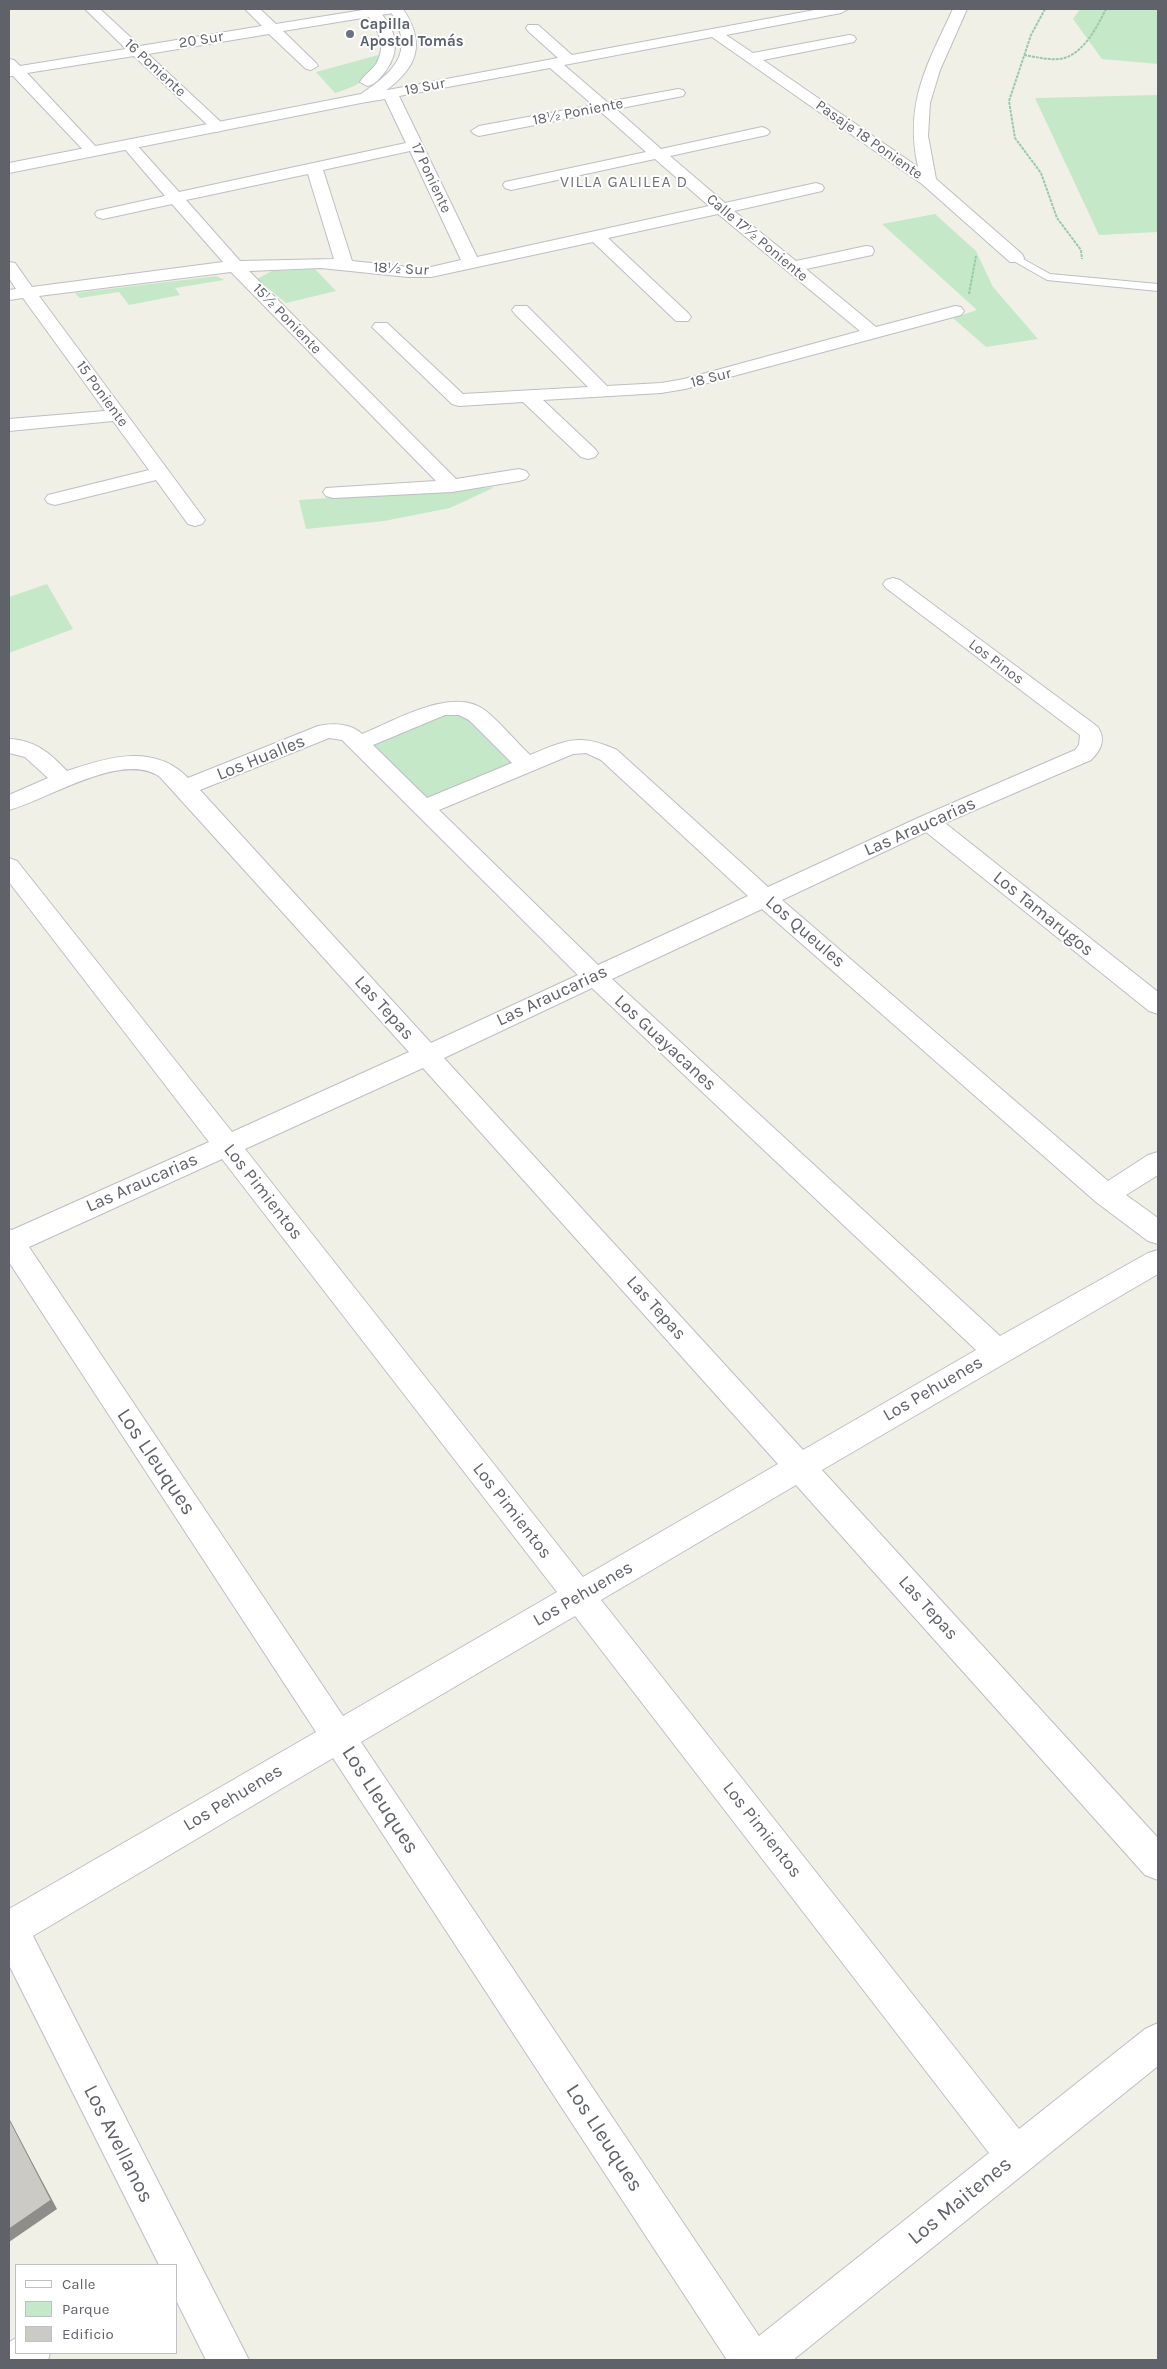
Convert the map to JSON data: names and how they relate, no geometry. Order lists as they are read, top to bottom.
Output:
{
  "streets": {
    "street": [
      "20 Sur",
      "16 Poniente",
      "19 Sur",
      "18½ Poniente",
      "Pasaje 18 Poniente",
      "17 Poniente",
      "Calle 17½ Poniente",
      "18½ Sur",
      "15½ Poniente",
      "18 Sur",
      "15 Poniente",
      "Los Pinos",
      "Los Hualles",
      "Las Araucarias",
      "Los Tamarugos",
      "Los Queules",
      "Las Tepas",
      "Los Guayacanes",
      "Los Pimientos",
      "Los Pehuenes",
      "Los Lleuques",
      "Los Avellanos",
      "Los Maitenes"
    ]
  },
  "crossings": [
    ["20 Sur", "16 Poniente"],
    ["16 Poniente", "19 Sur"],
    ["19 Sur", "Pasaje 18 Poniente"],
    ["19 Sur", "17 Poniente"],
    ["19 Sur", "Calle 17½ Poniente"],
    ["19 Sur", "15½ Poniente"],
    ["18½ Poniente", "Calle 17½ Poniente"],
    ["17 Poniente", "18½ Sur"],
    ["Calle 17½ Poniente", "18½ Sur"],
    ["Calle 17½ Poniente", "18 Sur"],
    ["18½ Sur", "15½ Poniente"],
    ["18½ Sur", "15 Poniente"],
    ["Los Pinos", "Las Araucarias"],
    ["Los Hualles", "Los Queules"],
    ["Los Hualles", "Las Tepas"],
    ["Los Hualles", "Los Guayacanes"],
    ["Las Araucarias", "Los Tamarugos"],
    ["Las Araucarias", "Los Queules"],
    ["Las Araucarias", "Las Tepas"],
    ["Las Araucarias", "Los Guayacanes"],
    ["Las Araucarias", "Los Pimientos"],
    ["Las Araucarias", "Los Lleuques"],
    ["Los Queules", "Los Guayacanes"],
    ["Las Tepas", "Los Pehuenes"],
    ["Los Guayacanes", "Los Pehuenes"],
    ["Los Pimientos", "Los Pehuenes"],
    ["Los Pimientos", "Los Maitenes"],
    ["Los Pehuenes", "Los Lleuques"],
    ["Los Pehuenes", "Los Avellanos"]
  ],
  "districts": ["VILLA GALILEA D"],
  "places": ["Capilla Apostol Tomás"],
  "legend": ["Calle", "Parque", "Edificio"]
}
